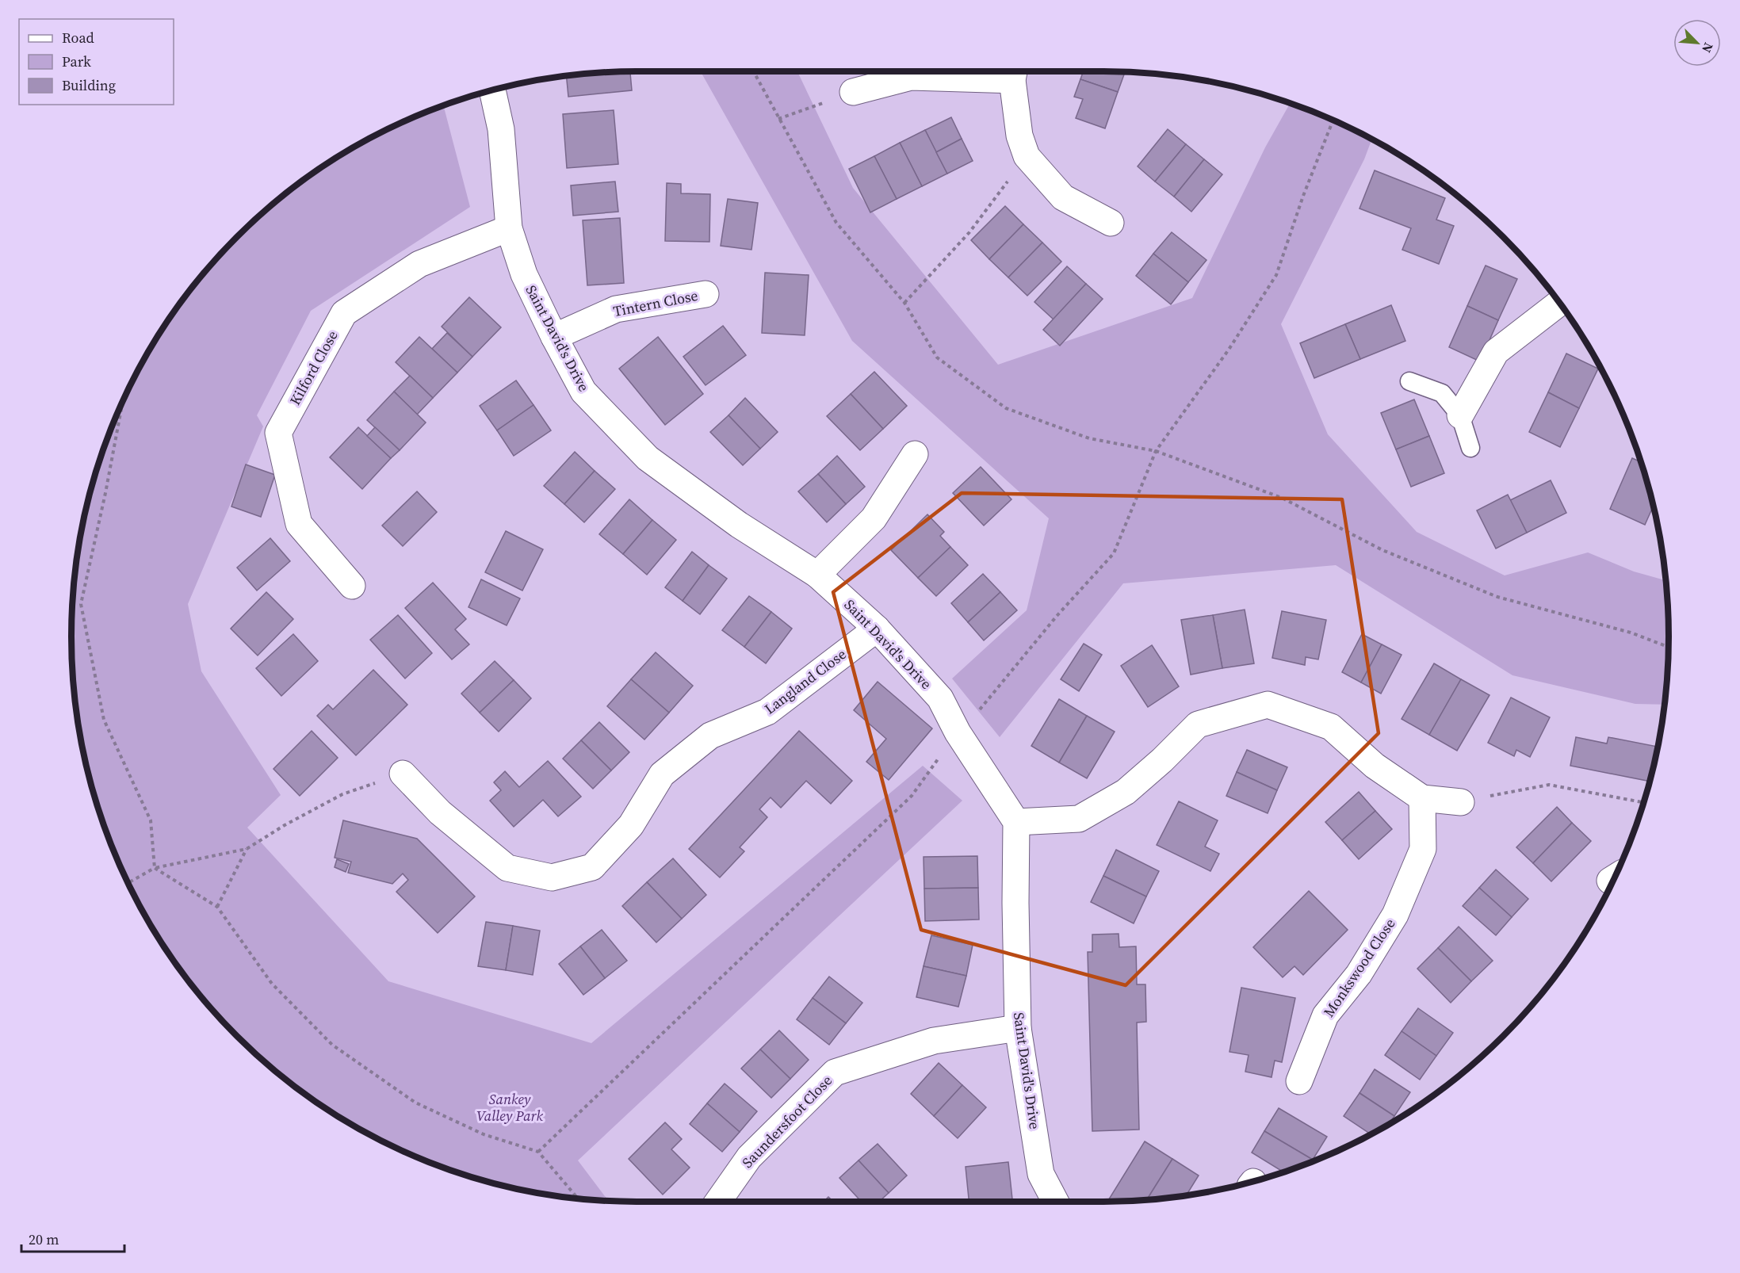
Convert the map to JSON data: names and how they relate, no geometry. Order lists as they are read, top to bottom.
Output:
{
  "streets": {
    "street": [
      "Tintern Close",
      "Saint David's Drive",
      "Kilford Close",
      "Langland Close",
      "Monkswood Close",
      "Saundersfoot Close"
    ]
  },
  "crossings": [
    ["Tintern Close", "Saint David's Drive"],
    ["Saint David's Drive", "Kilford Close"],
    ["Saint David's Drive", "Langland Close"],
    ["Saint David's Drive", "Saundersfoot Close"]
  ],
  "parks": ["Sankey Valley Park"],
  "legend": ["Road", "Park", "Building"],
  "scale_bar": "20 m",
  "north": "bottom right"
}
